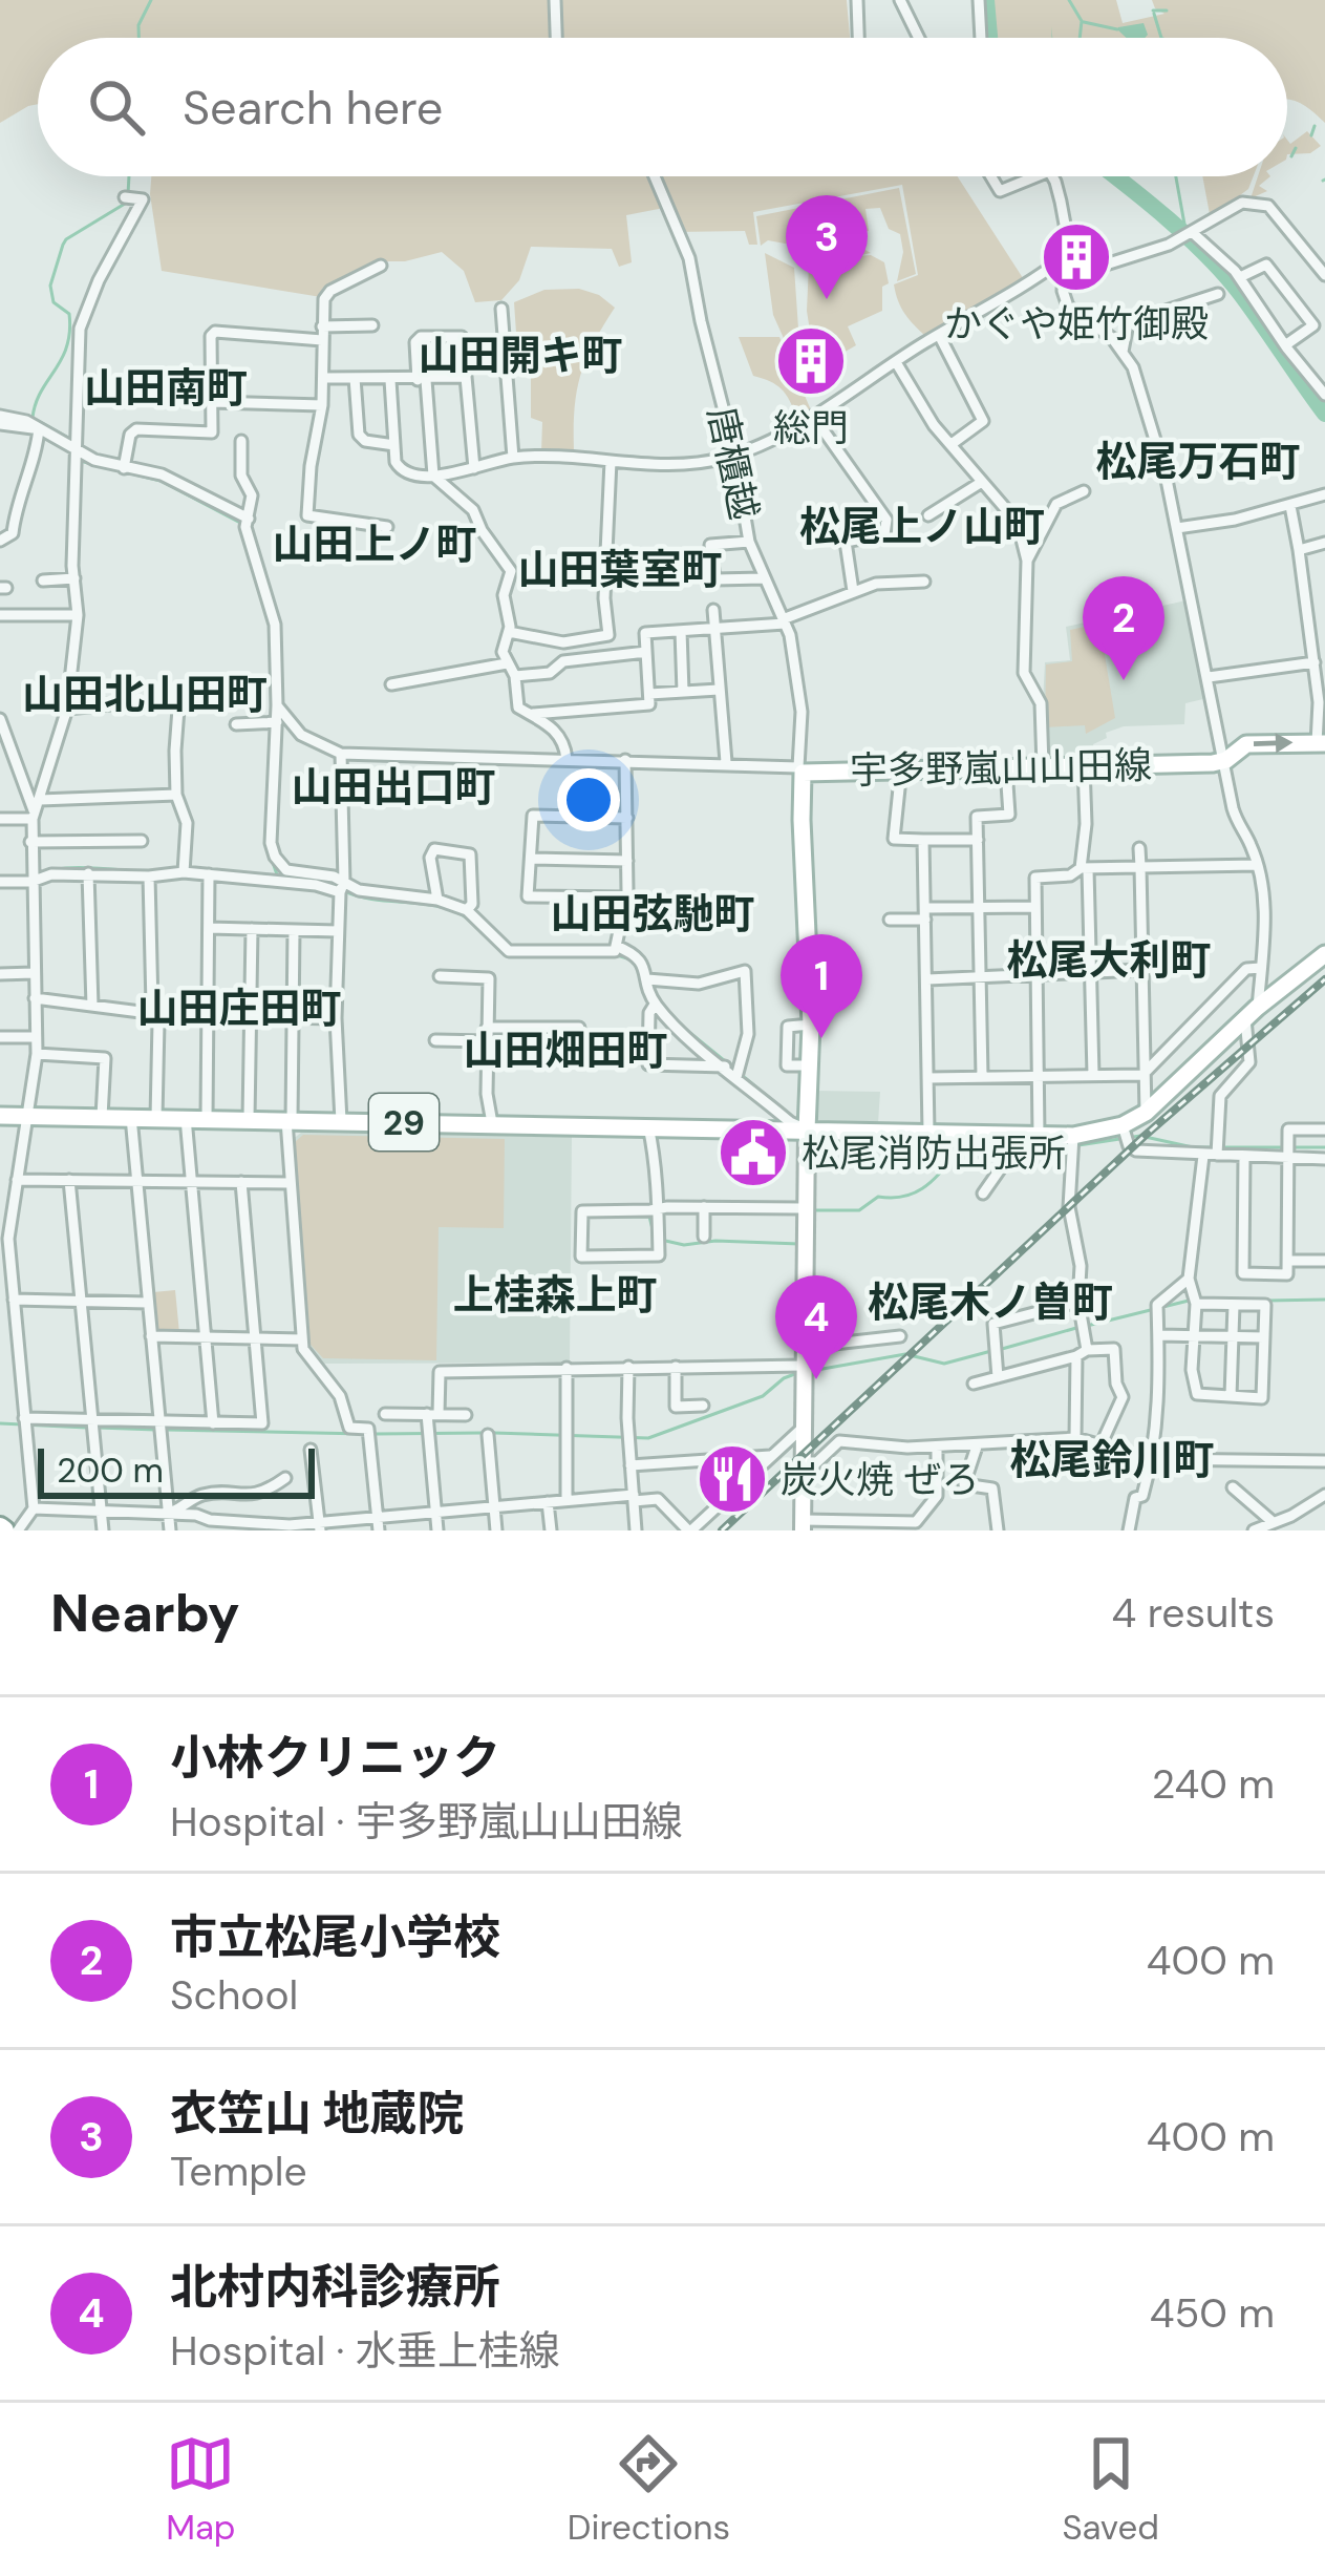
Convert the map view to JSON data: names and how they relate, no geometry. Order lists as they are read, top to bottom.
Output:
{
  "streets": {
    "main road": ["宇多野嵐山山田線", "29"],
    "street": ["唐櫃越"]
  },
  "crossings": [
    ["唐櫃越", "宇多野嵐山山田線"],
    ["宇多野嵐山山田線", "29"]
  ],
  "districts": [
    "山田開キ町",
    "山田南町",
    "松尾万石町",
    "松尾上ノ山町",
    "山田上ノ町",
    "山田葉室町",
    "山田北山田町",
    "山田出口町",
    "山田弦馳町",
    "松尾大利町",
    "山田庄田町",
    "山田畑田町",
    "上桂森上町",
    "松尾木ノ曽町",
    "松尾鈴川町"
  ],
  "places": {
    "building": ["かぐや姫竹御殿", "総門"],
    "public building": ["松尾消防出張所"],
    "restaurant": ["炭火焼 ぜろ"]
  },
  "scale_bar": "200 m",
  "page": {
    "search": "Search here",
    "pins": [
      "3",
      "2",
      "1",
      "4"
    ],
    "scale": "200 m",
    "heading": ["Nearby", "4 results"],
    "list": [
      {
        "mark": "1",
        "name": "小林クリニック",
        "note": "Hospital · 宇多野嵐山山田線",
        "value": "240 m"
      },
      {
        "mark": "2",
        "name": "市立松尾小学校",
        "note": "School",
        "value": "400 m"
      },
      {
        "mark": "3",
        "name": "衣笠山 地蔵院",
        "note": "Temple",
        "value": "400 m"
      },
      {
        "mark": "4",
        "name": "北村内科診療所",
        "note": "Hospital · 水垂上桂線",
        "value": "450 m"
      }
    ],
    "nav": ["Map", "Directions", "Saved"]
  }
}
